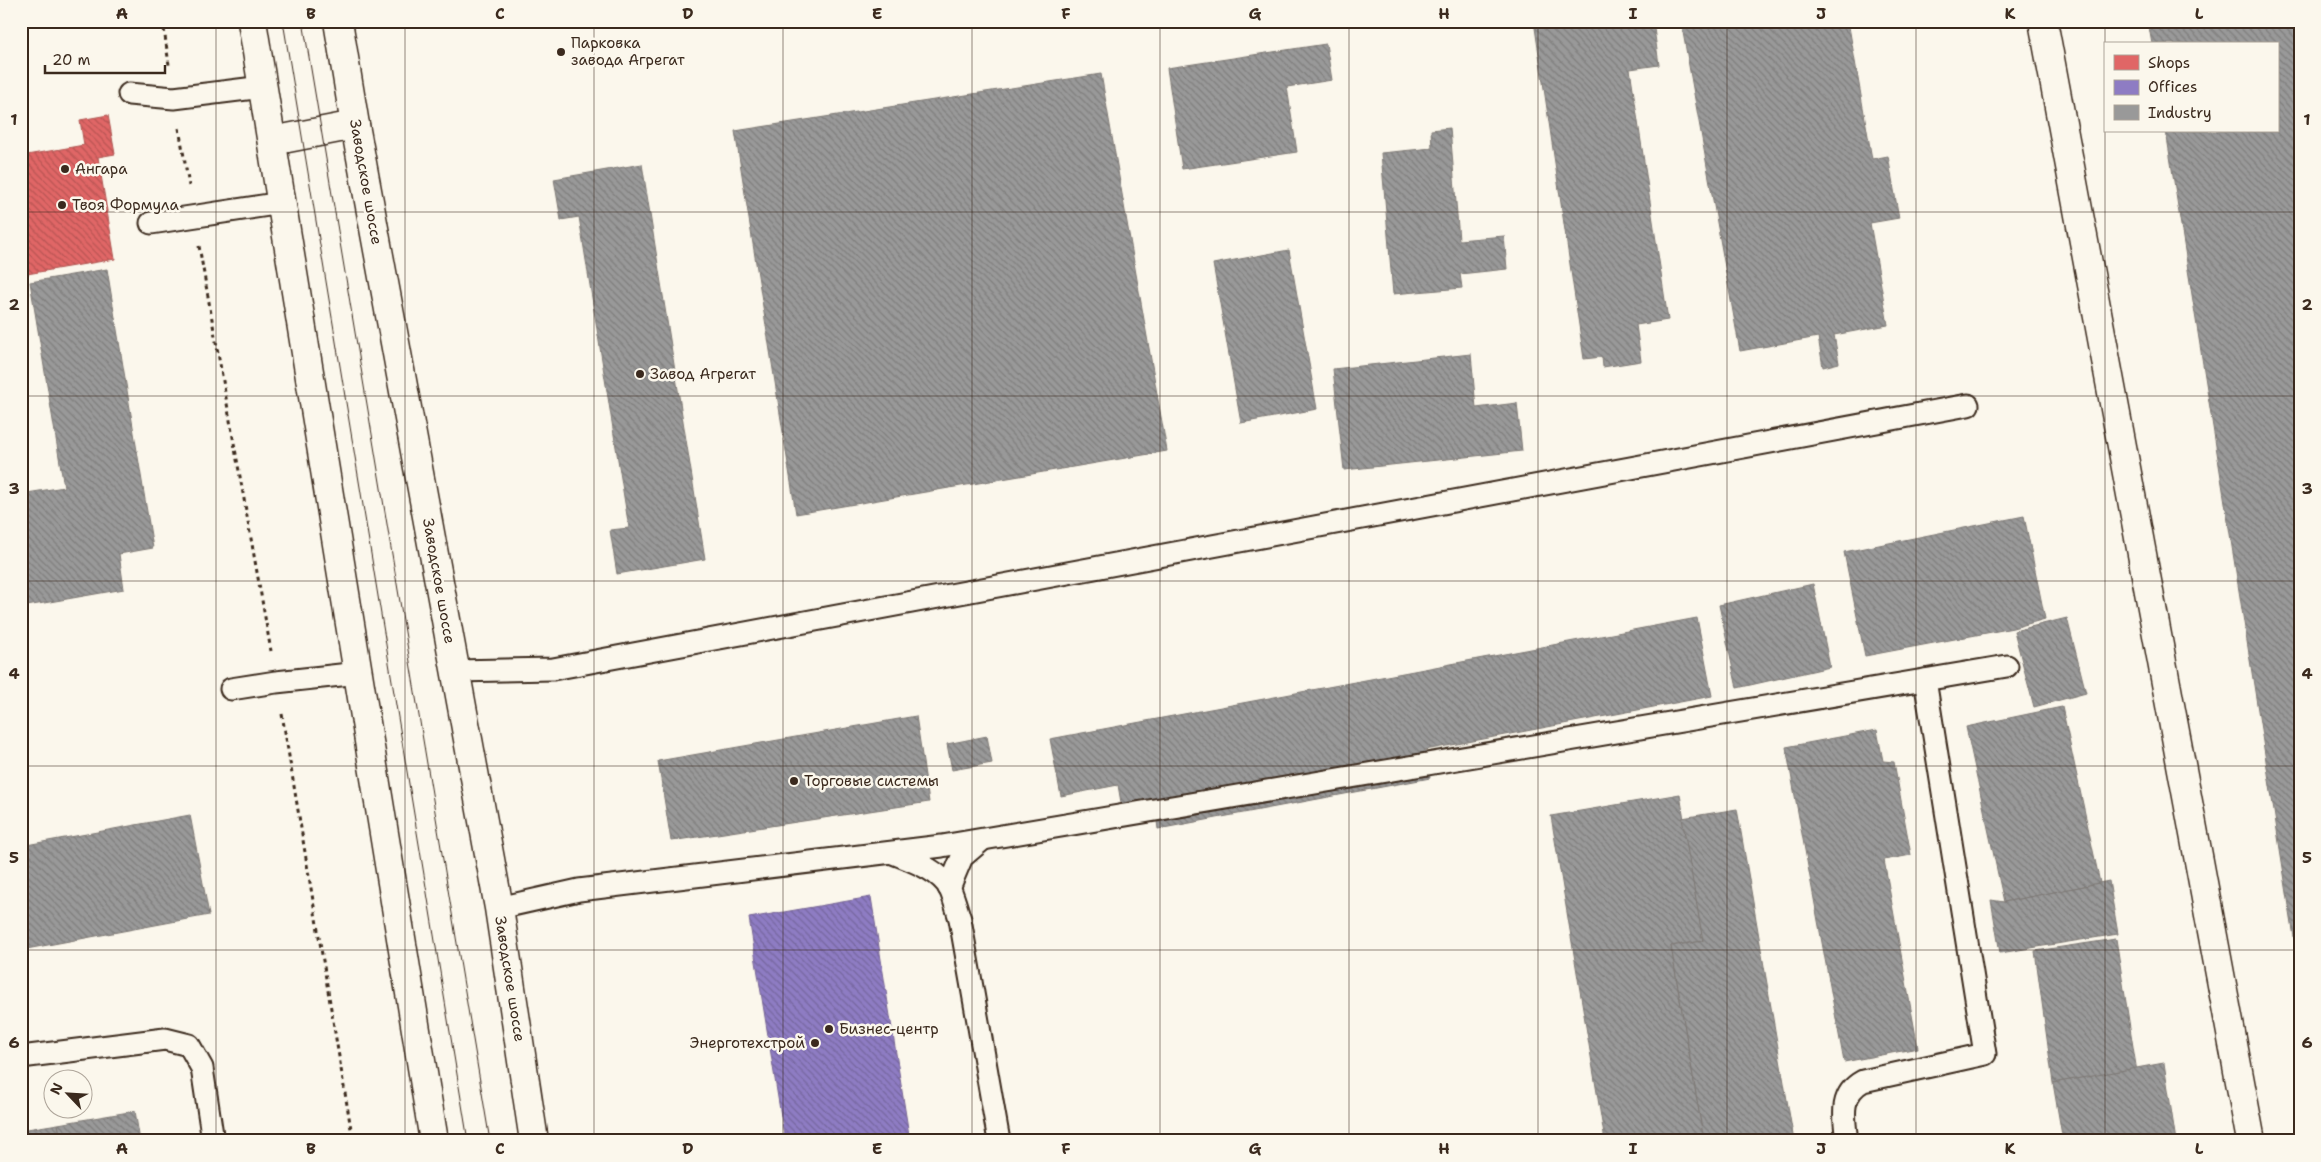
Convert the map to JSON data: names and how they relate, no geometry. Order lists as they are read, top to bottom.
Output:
{
  "streets": {
    "main road": ["Заводское шоссе"]
  },
  "places": [
    "Парковка завода Агрегат",
    "Ангара",
    "Твоя Формула",
    "Завод Агрегат",
    "Торговые системы",
    "Бизнес-центр",
    "Энерготехстрой"
  ],
  "legend": ["Shops", "Offices", "Industry"],
  "scale_bar": "20 m",
  "north": "top left",
  "grid": {
    "columns": [
      "A",
      "B",
      "C",
      "D",
      "E",
      "F",
      "G",
      "H",
      "I",
      "J",
      "K",
      "L"
    ],
    "rows": [
      "1",
      "2",
      "3",
      "4",
      "5",
      "6"
    ]
  }
}
